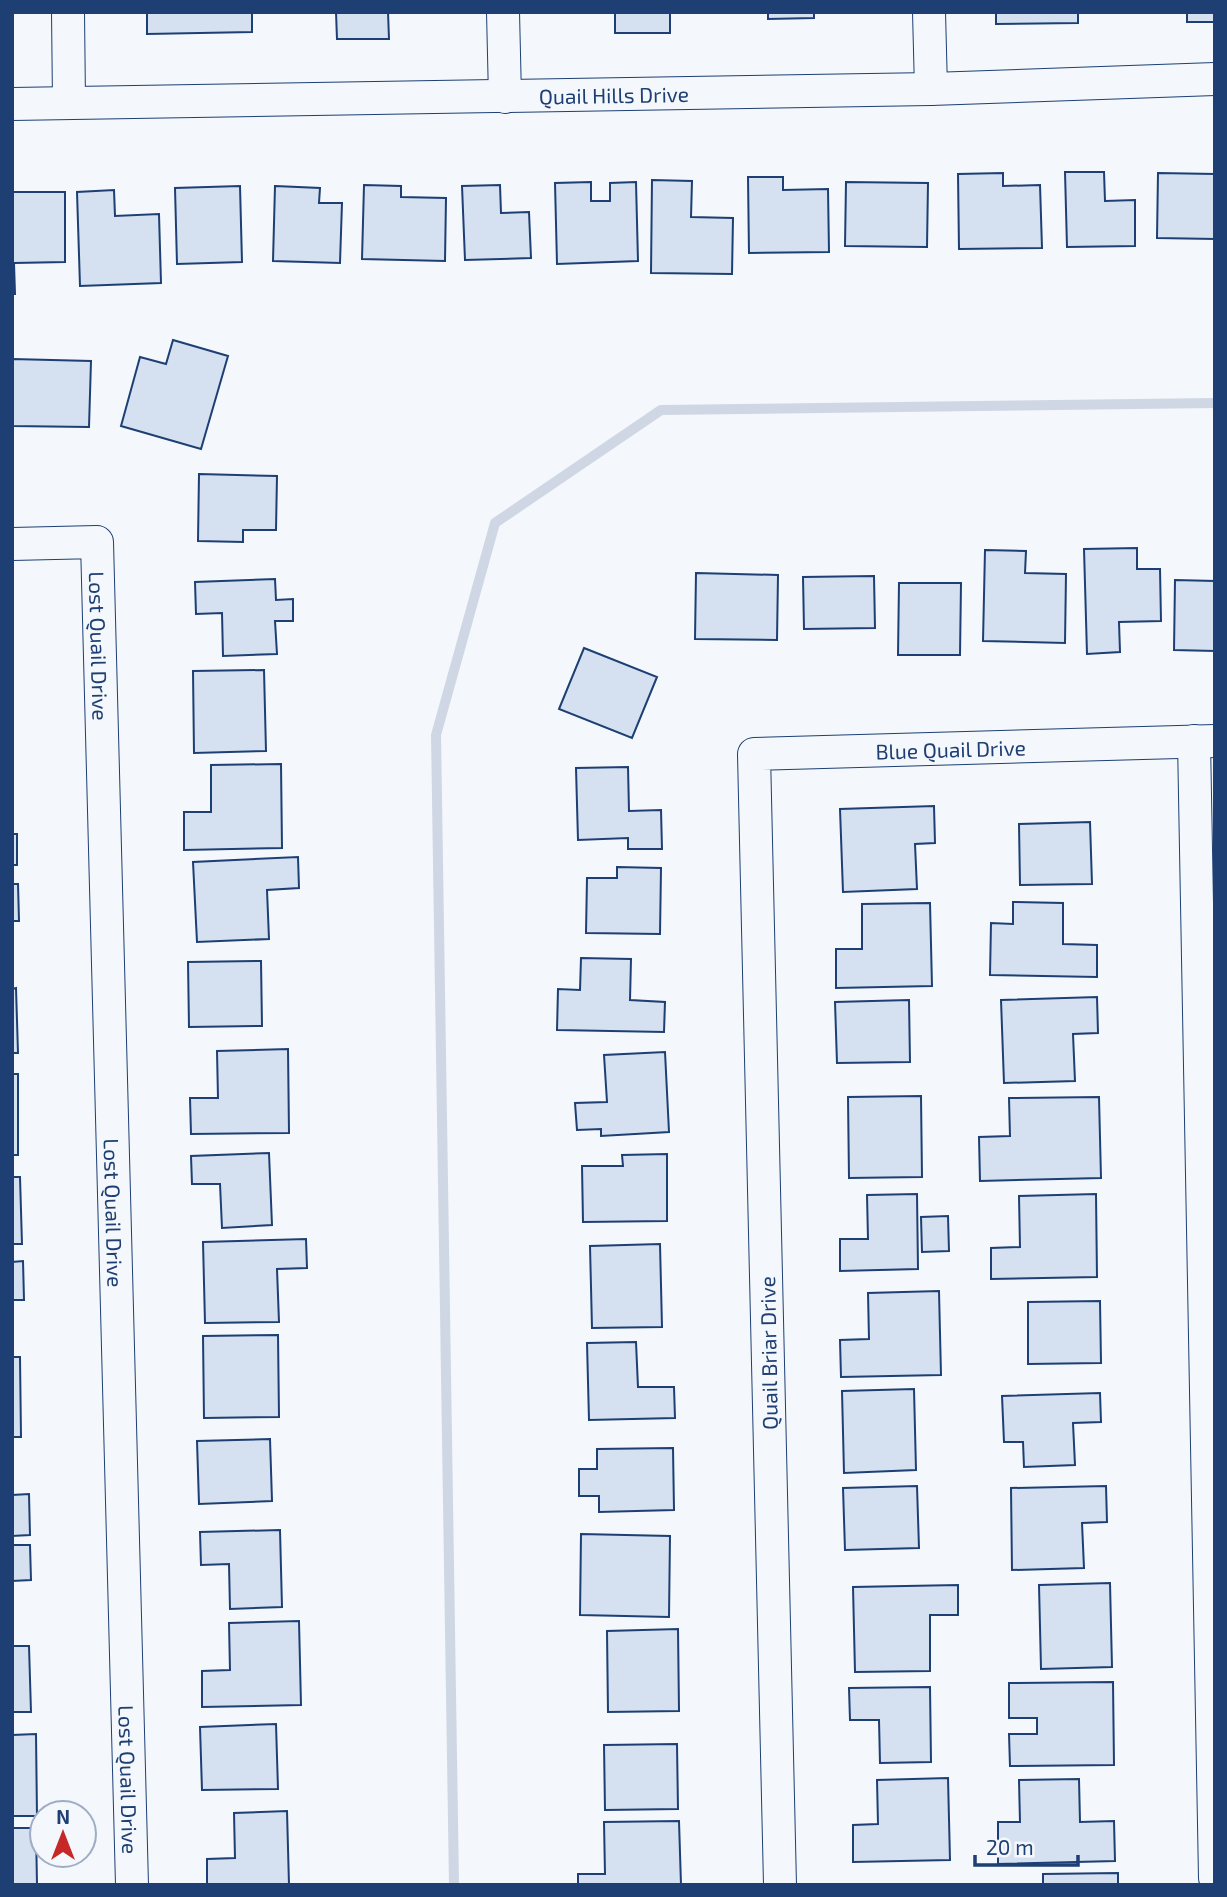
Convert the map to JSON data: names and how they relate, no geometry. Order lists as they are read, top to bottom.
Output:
{
  "streets": {
    "street": [
      "Quail Hills Drive",
      "Lost Quail Drive",
      "Blue Quail Drive",
      "Quail Briar Drive"
    ]
  },
  "crossings": [
    ["Blue Quail Drive", "Quail Briar Drive"]
  ],
  "scale_bar": "20 m",
  "north": "top"
}
